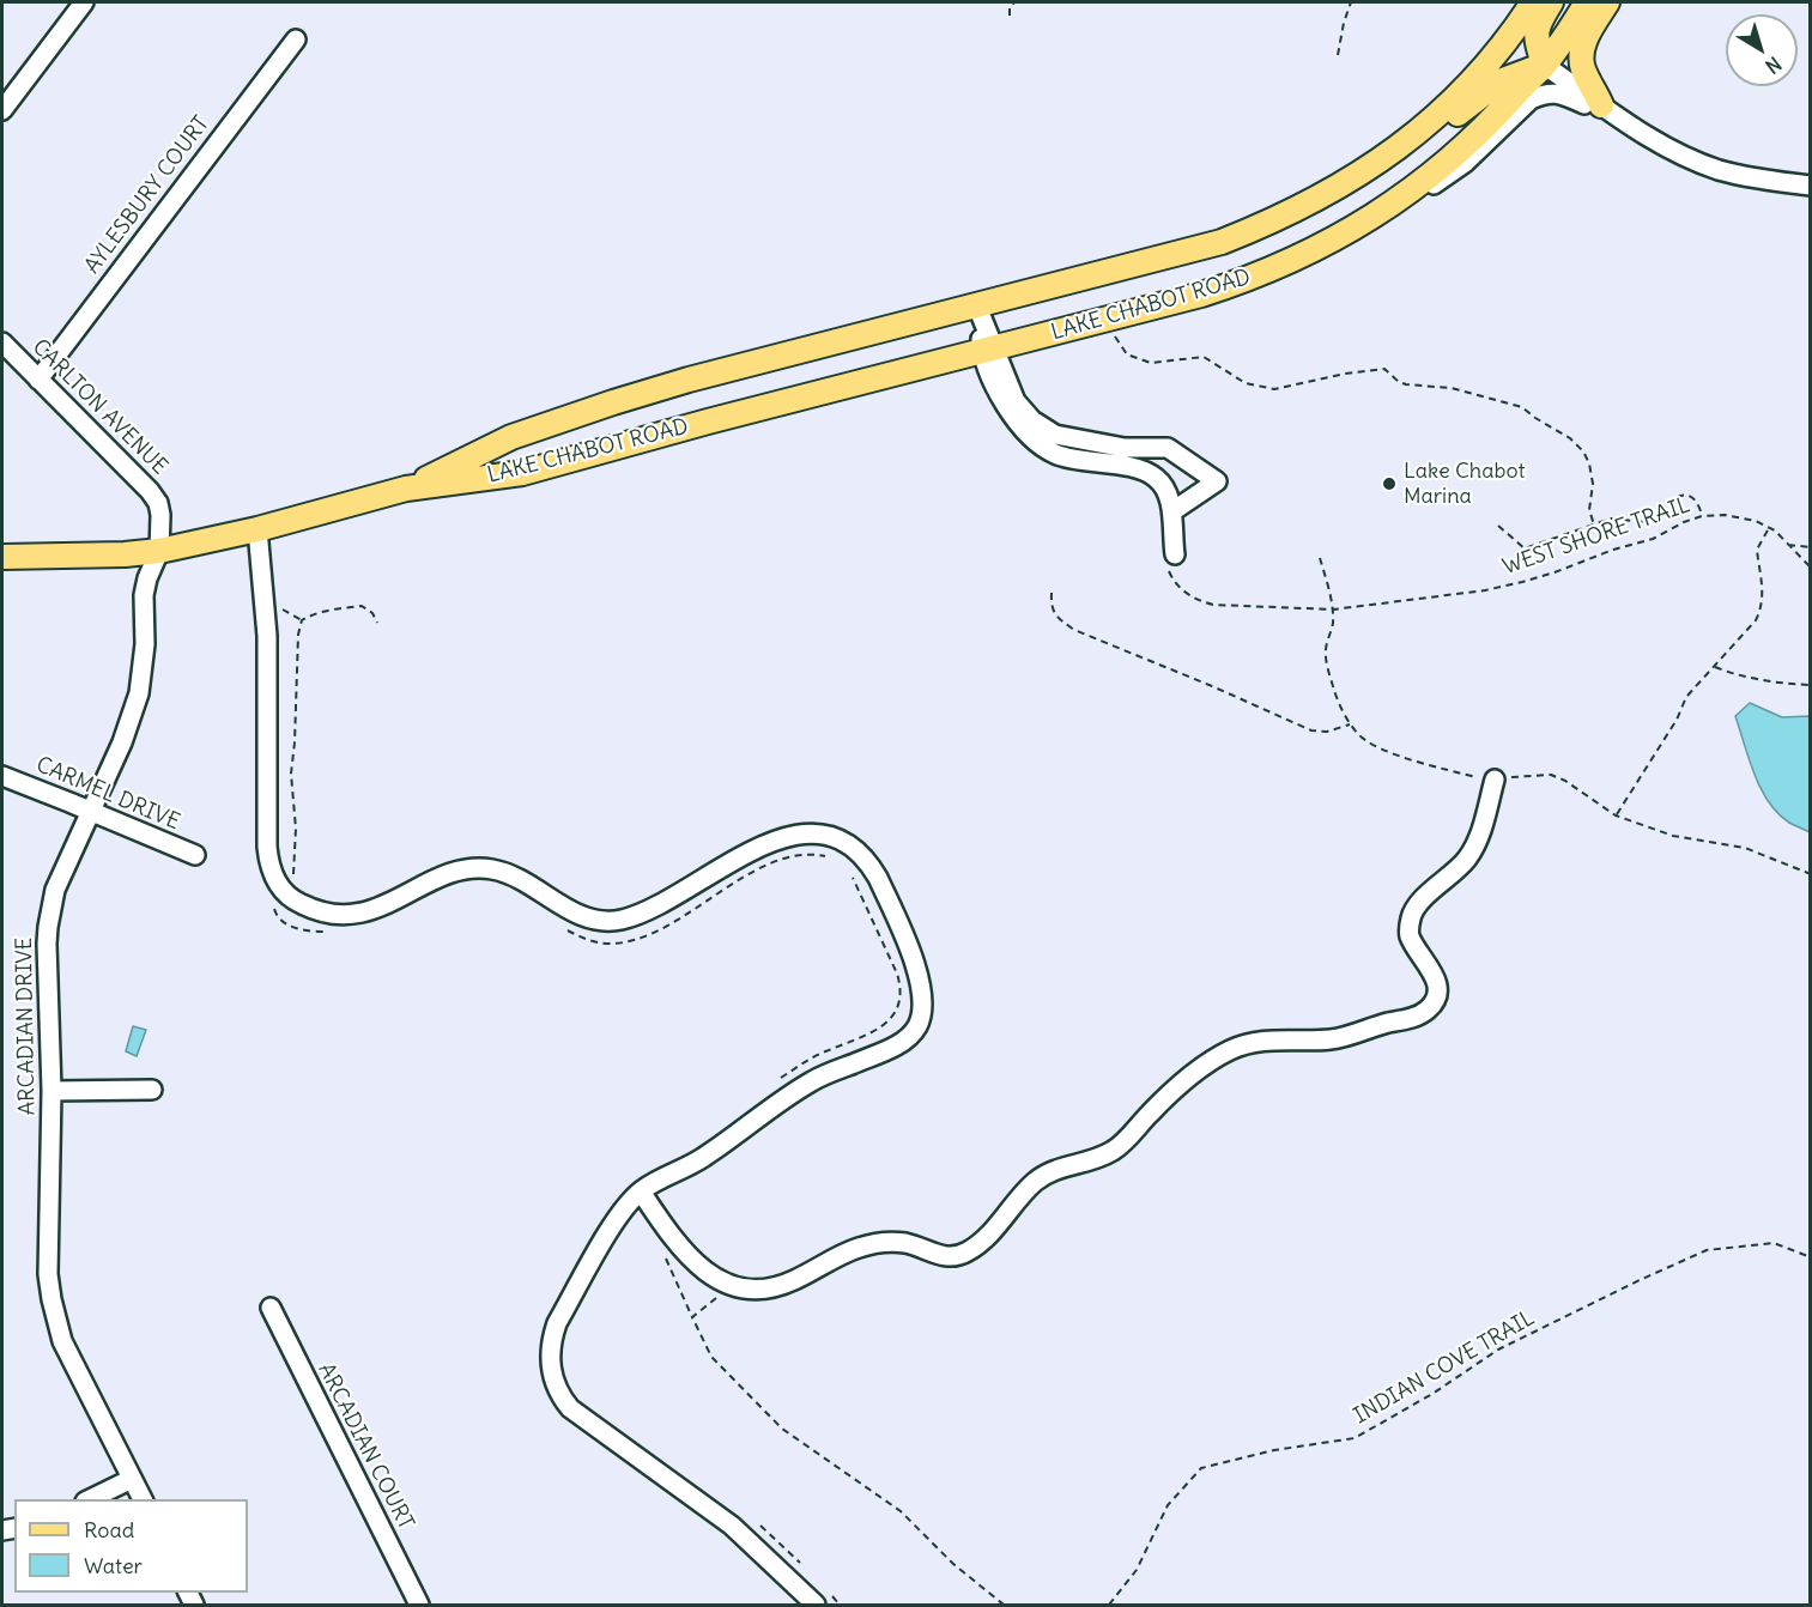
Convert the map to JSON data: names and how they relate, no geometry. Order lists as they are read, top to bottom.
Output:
{
  "streets": {
    "main road": ["LAKE CHABOT ROAD"],
    "street": [
      "AYLESBURY COURT",
      "CARLTON AVENUE",
      "CARMEL DRIVE",
      "ARCADIAN DRIVE",
      "ARCADIAN COURT"
    ],
    "path": ["WEST SHORE TRAIL", "INDIAN COVE TRAIL"]
  },
  "crossings": [
    ["AYLESBURY COURT", "CARLTON AVENUE"],
    ["LAKE CHABOT ROAD", "CARLTON AVENUE"],
    ["LAKE CHABOT ROAD", "ARCADIAN DRIVE"],
    ["CARLTON AVENUE", "ARCADIAN DRIVE"],
    ["CARMEL DRIVE", "ARCADIAN DRIVE"]
  ],
  "places": ["Lake Chabot Marina"],
  "legend": ["Road", "Water"],
  "north": "bottom right"
}
